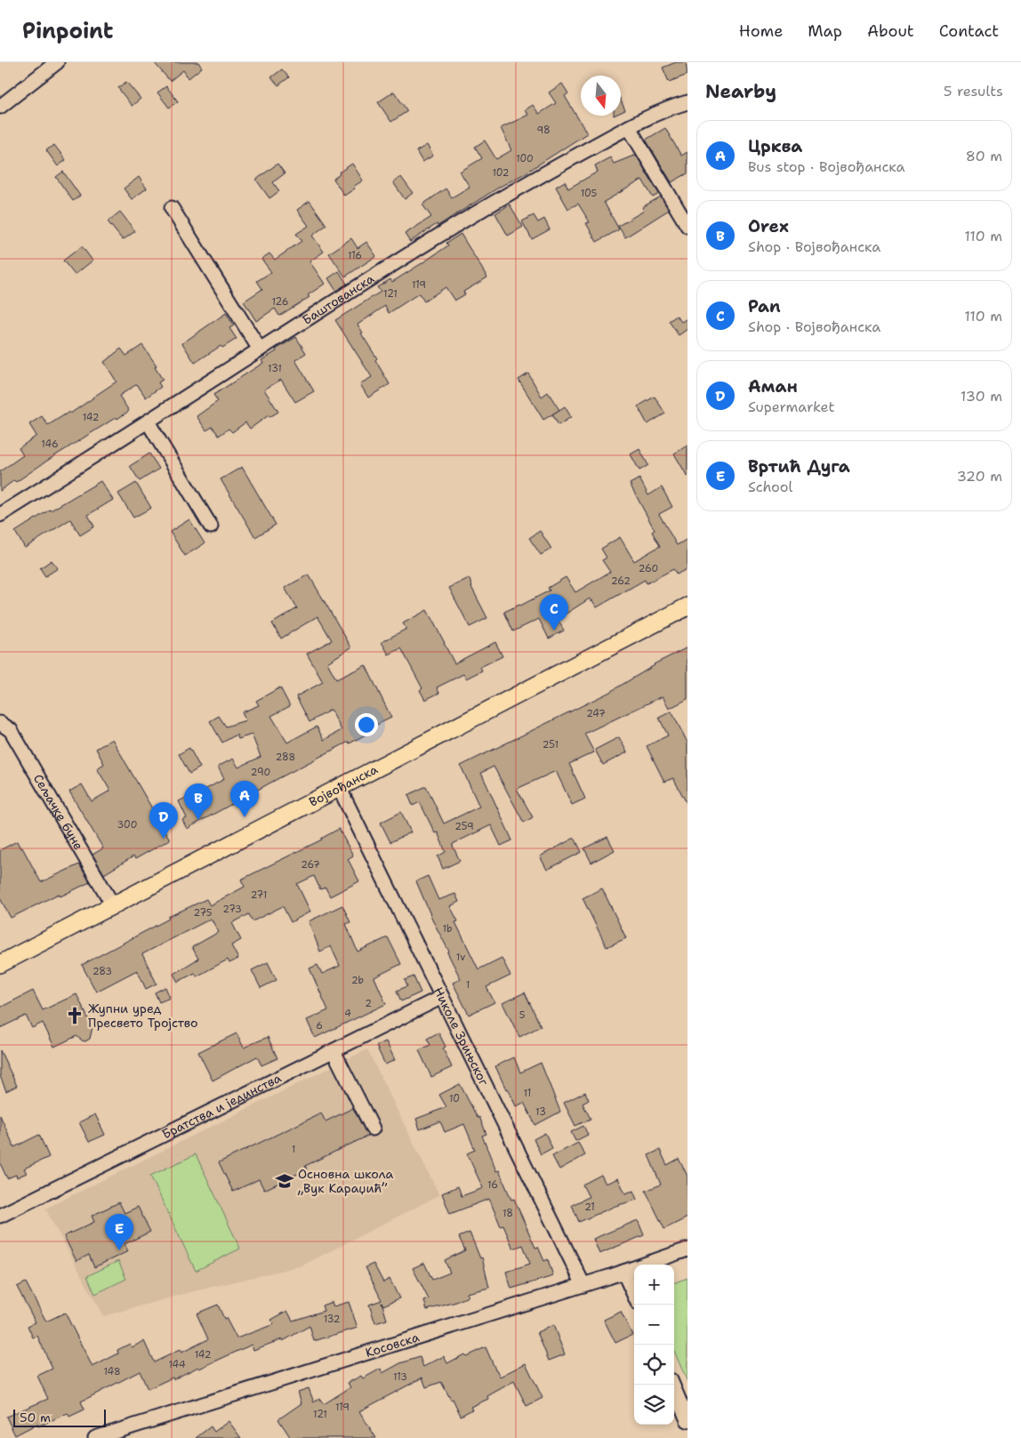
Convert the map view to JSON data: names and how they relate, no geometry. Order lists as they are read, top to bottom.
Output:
{
  "streets": {
    "main road": ["Војвођанска"],
    "street": [
      "Баштованска",
      "Сељачке буне",
      "Николе Зрињског",
      "Братства и јединства",
      "Косовска"
    ]
  },
  "crossings": [
    ["Војвођанска", "Сељачке буне"],
    ["Војвођанска", "Николе Зрињског"],
    ["Николе Зрињског", "Братства и јединства"],
    ["Николе Зрињског", "Косовска"]
  ],
  "places": {
    "church": ["Жупни уред Пресвето Тројство"],
    "school or university": ["Основна школа „Вук Караџић”"]
  },
  "house_numbers": [
    "98",
    "100",
    "102",
    "105",
    "116",
    "119",
    "121",
    "126",
    "131",
    "142",
    "146",
    "260",
    "262",
    "247",
    "251",
    "288",
    "290",
    "300",
    "259",
    "267",
    "271",
    "273",
    "275",
    "1b",
    "1v",
    "283",
    "2b",
    "1",
    "2",
    "4",
    "5",
    "6",
    "11",
    "10",
    "13",
    "1",
    "16",
    "21",
    "18",
    "132",
    "142",
    "144",
    "148",
    "113",
    "119",
    "121"
  ],
  "scale_bar": "50 m",
  "north": "bottom",
  "page": {
    "header": "Pinpoint",
    "nav": [
      "Home",
      "Map",
      "About",
      "Contact"
    ],
    "heading": ["Nearby", "5 results"],
    "list": [
      {
        "mark": "A",
        "name": "Црква",
        "note": "Bus stop · Војвођанска",
        "value": "80 m"
      },
      {
        "mark": "B",
        "name": "Orex",
        "note": "Shop · Војвођанска",
        "value": "110 m"
      },
      {
        "mark": "C",
        "name": "Pan",
        "note": "Shop · Војвођанска",
        "value": "110 m"
      },
      {
        "mark": "D",
        "name": "Аман",
        "note": "Supermarket",
        "value": "130 m"
      },
      {
        "mark": "E",
        "name": "Вртић Дуга",
        "note": "School",
        "value": "320 m"
      }
    ],
    "pins": [
      "C",
      "A",
      "B",
      "D",
      "E"
    ],
    "map_buttons": ["+", "−"],
    "scale": "50 m"
  }
}
